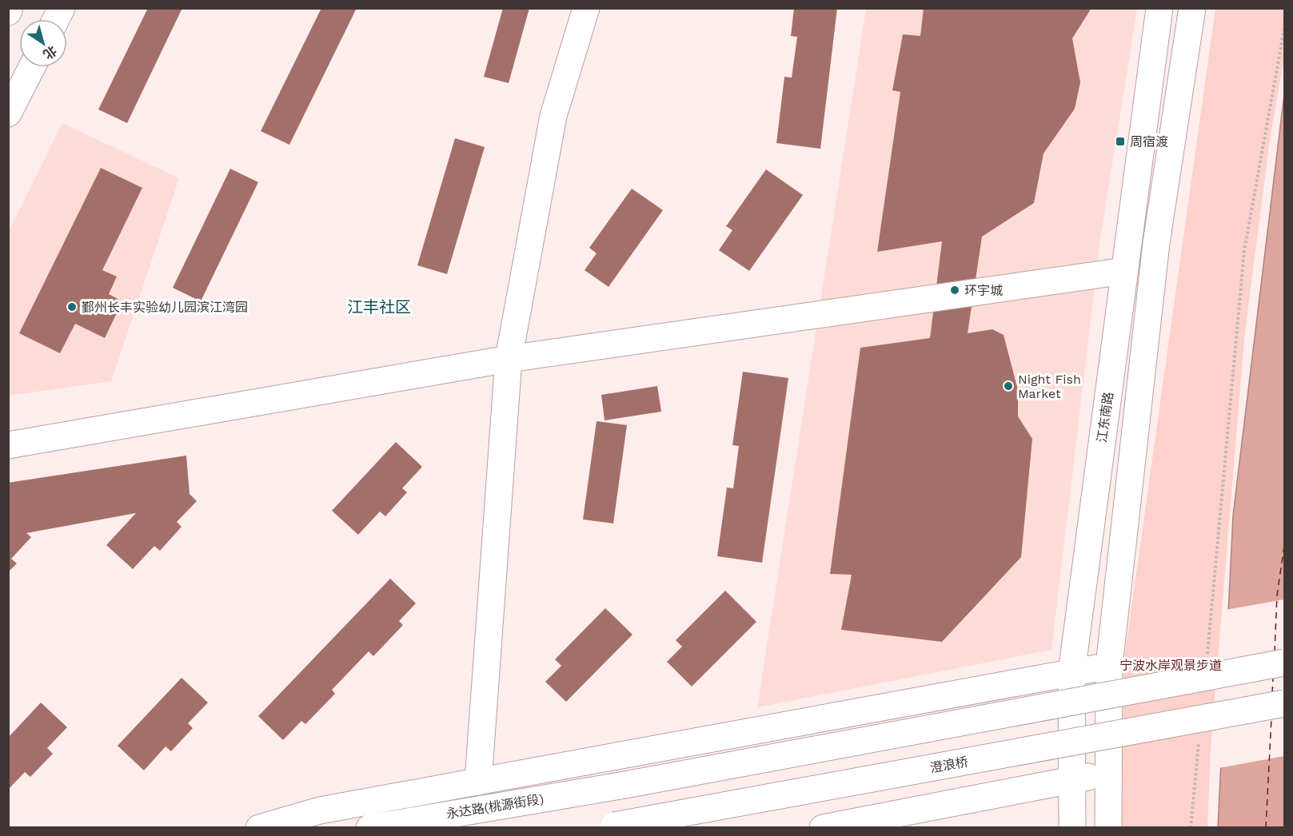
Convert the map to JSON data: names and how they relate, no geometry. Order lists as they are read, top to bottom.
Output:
{
  "streets": {
    "main road": ["江东南路", "澄浪桥", "永达路(桃源街段)"]
  },
  "districts": ["江丰社区"],
  "parks": ["宁波水岸观景步道"],
  "places": {
    "transit": ["周宿渡"],
    "other": ["环宇城", "鄞州长丰实验幼儿园滨江湾园", "Night Fish Market"]
  },
  "north": "bottom right"
}
